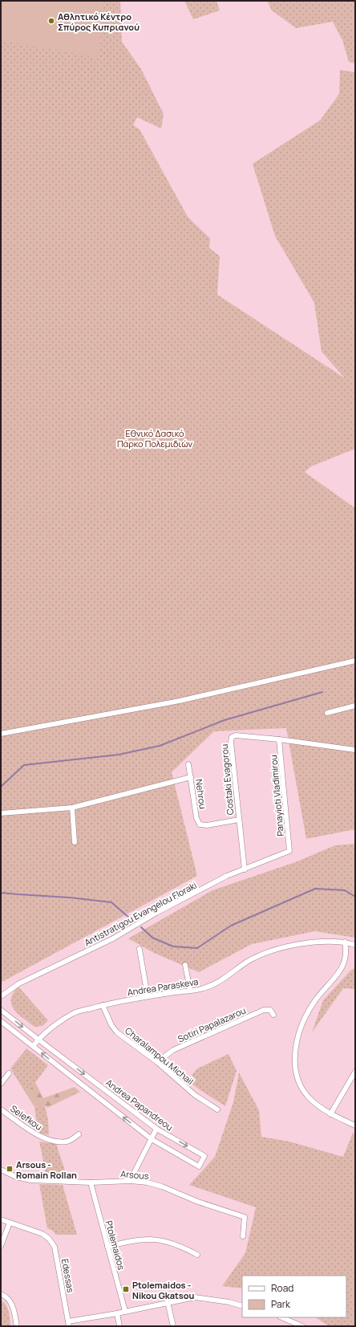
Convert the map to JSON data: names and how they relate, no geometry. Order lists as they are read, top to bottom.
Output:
{
  "streets": {
    "street": [
      "Costaki Evagorou",
      "Nehrou",
      "Panayioti Vladimirou",
      "Antistratigou Evangelou Floraki",
      "Andrea Paraskeva",
      "Sotiri Papalazarou",
      "Charalampou Michail",
      "Andrea Papandreou",
      "Selefkou",
      "Arsous",
      "Ptolemaidos",
      "Edessas"
    ]
  },
  "crossings": [
    ["Costaki Evagorou", "Nehrou"],
    ["Costaki Evagorou", "Panayioti Vladimirou"],
    ["Costaki Evagorou", "Antistratigou Evangelou Floraki"],
    ["Panayioti Vladimirou", "Antistratigou Evangelou Floraki"],
    ["Andrea Paraskeva", "Charalampou Michail"],
    ["Andrea Paraskeva", "Andrea Papandreou"],
    ["Sotiri Papalazarou", "Charalampou Michail"],
    ["Arsous", "Ptolemaidos"]
  ],
  "parks": ["Εθνικό Δασικό Πάρκο Πολεμιδιών"],
  "places": {
    "other": ["Αθλητικό Κέντρο Σπύρος Κυπριανού"],
    "transit": ["Arsous - Romain Rollan", "Ptolemaidos - Nikou Gkatsou"]
  },
  "legend": ["Road", "Park"]
}
